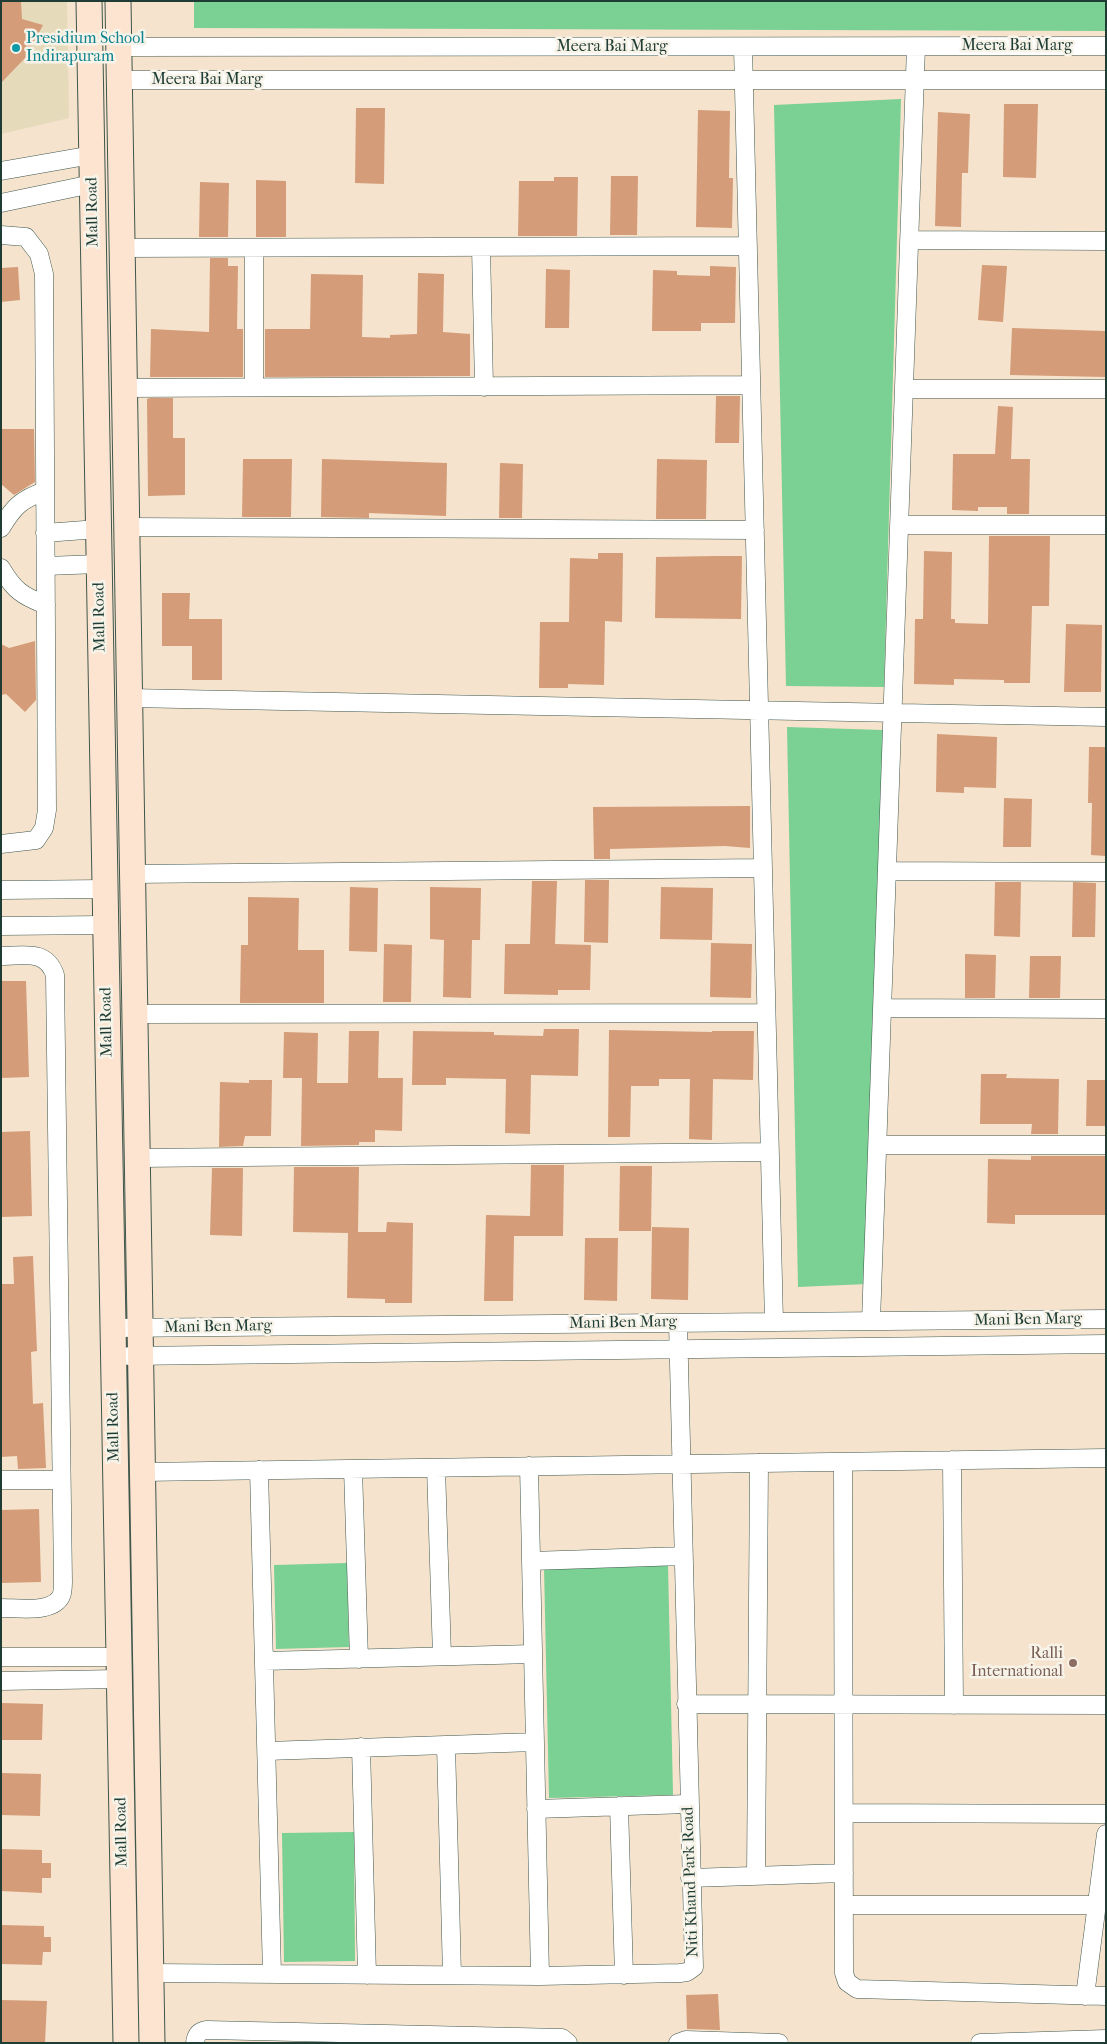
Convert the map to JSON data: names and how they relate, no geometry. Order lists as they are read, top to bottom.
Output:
{
  "streets": {
    "street": [
      "Meera Bai Marg",
      "Mall Road",
      "Mani Ben Marg",
      "Niti Khand Park Road"
    ]
  },
  "crossings": [
    ["Meera Bai Marg", "Mall Road"],
    ["Mall Road", "Mani Ben Marg"],
    ["Mall Road", "Niti Khand Park Road"],
    ["Mani Ben Marg", "Niti Khand Park Road"]
  ],
  "places": ["Presidium School Indirapuram", "Ralli International"]
}
